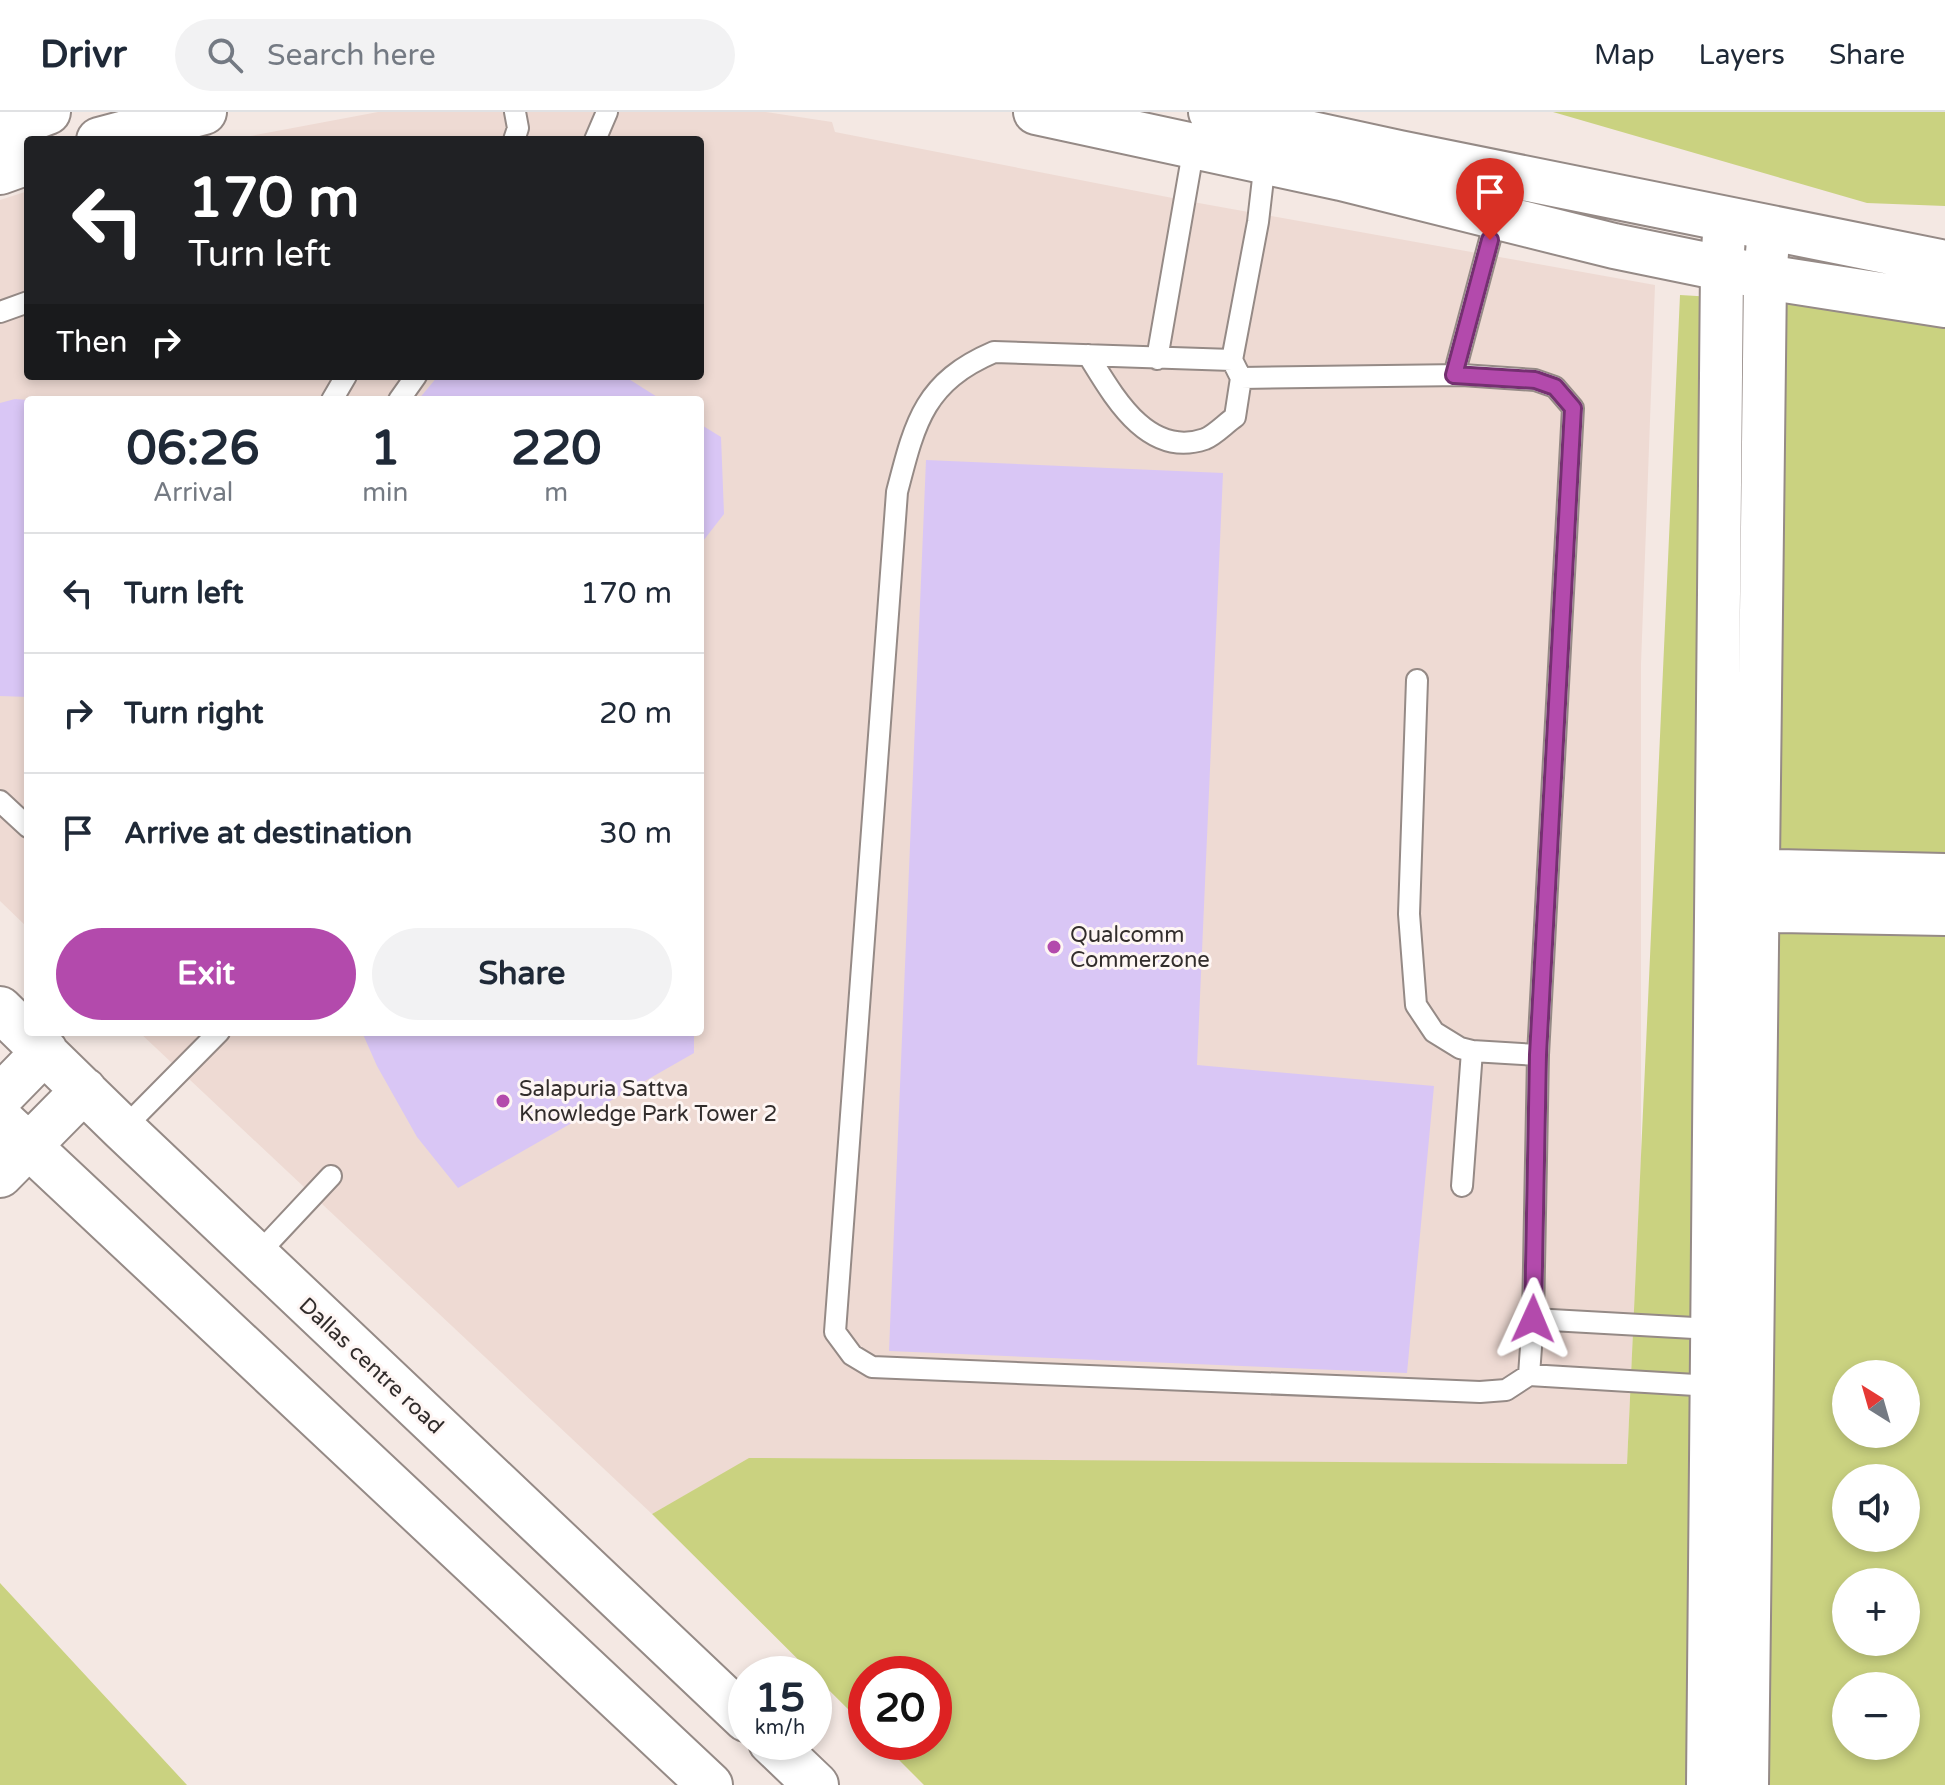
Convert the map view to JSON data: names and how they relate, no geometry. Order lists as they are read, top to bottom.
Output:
{
  "streets": {
    "street": ["Dallas centre road"]
  },
  "places": ["Qualcomm Commerzone", "Salapuria Sattva Knowledge Park Tower 2"],
  "north": "top left",
  "page": {
    "header": "Drivr",
    "search": "Search here",
    "nav": ["Map", "Layers", "Share"],
    "turn": ["170 m", "Turn left"],
    "then": "Then",
    "eta": [
      "06:26",
      "Arrival",
      "1",
      "min",
      "220",
      "m"
    ],
    "list": [
      {
        "name": "Turn left",
        "value": "170 m"
      },
      {
        "name": "Turn right",
        "value": "20 m"
      },
      {
        "name": "Arrive at destination",
        "value": "30 m"
      }
    ],
    "buttons": ["Exit", "Share"],
    "map_buttons": ["+", "−"],
    "speed": "15 km/h",
    "limit": "20"
  }
}
